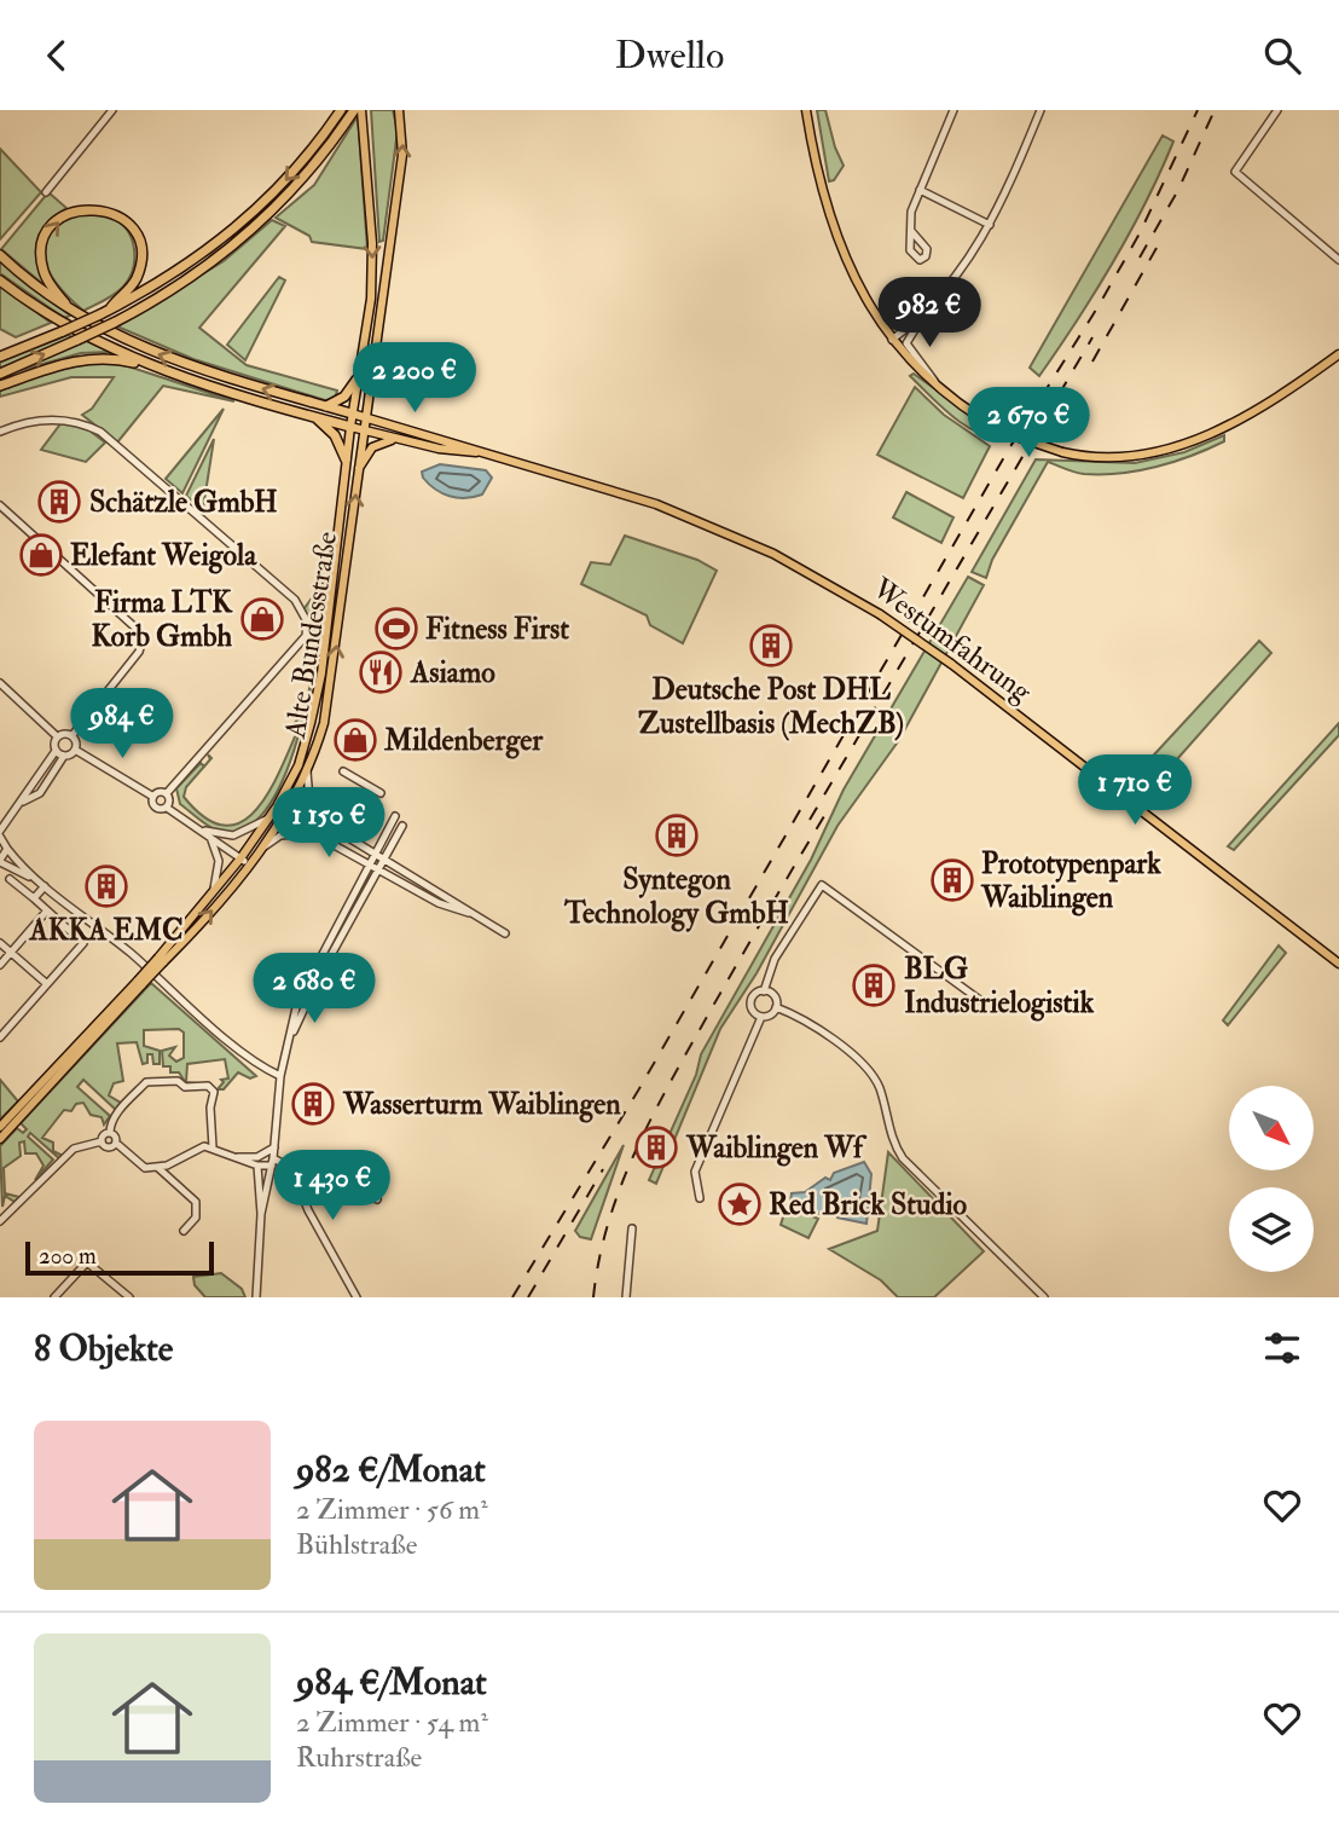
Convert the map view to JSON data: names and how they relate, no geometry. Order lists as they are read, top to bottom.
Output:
{
  "streets": {
    "main road": ["Alte Bundesstraße", "Westumfahrung"]
  },
  "crossings": [
    ["Alte Bundesstraße", "Westumfahrung"]
  ],
  "places": {
    "building": [
      "Schätzle GmbH",
      "Deutsche Post DHL Zustellbasis (MechZB)",
      "Syntegon Technology GmbH",
      "Prototypenpark Waiblingen",
      "AKKA EMC",
      "BLG Industrielogistik",
      "Wasserturm Waiblingen",
      "Waiblingen Wf"
    ],
    "shop": ["Elefant Weigola", "Firma LTK Korb Gmbh", "Mildenberger"],
    "sports": ["Fitness First"],
    "restaurant": ["Asiamo"],
    "place": ["Red Brick Studio"]
  },
  "scale_bar": "200 m",
  "north": "bottom right",
  "page": {
    "header": "Dwello",
    "price": [
      "982 €",
      "2 200 €",
      "2 670 €",
      "984 €",
      "1 710 €",
      "1 150 €",
      "2 680 €",
      "1 430 €"
    ],
    "scale": "200 m",
    "heading": "8 Objekte",
    "list": [
      {
        "name": "982 €/Monat",
        "note": "2 Zimmer · 56 m² · Bühlstraße"
      },
      {
        "name": "984 €/Monat",
        "note": "2 Zimmer · 54 m² · Ruhrstraße"
      }
    ]
  }
}
